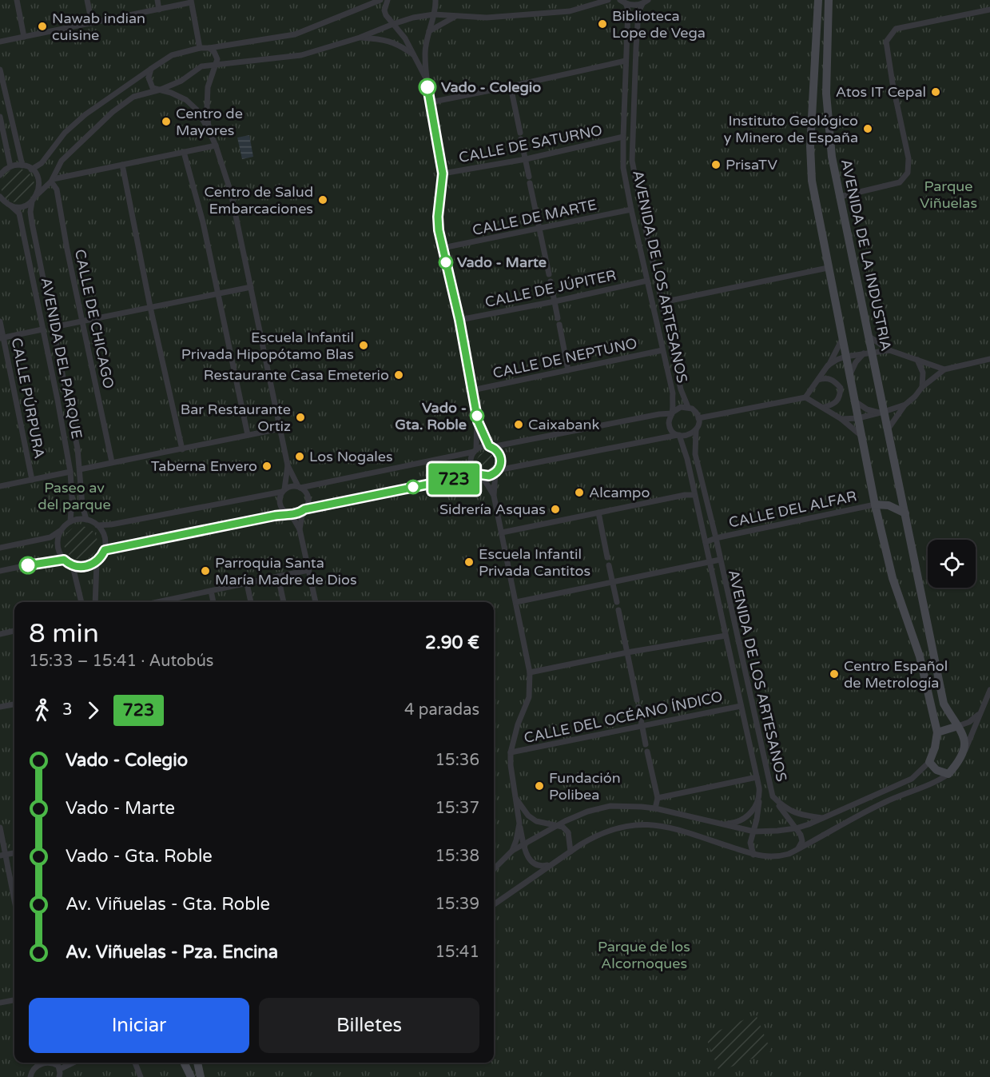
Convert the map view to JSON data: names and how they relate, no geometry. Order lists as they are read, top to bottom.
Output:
{
  "streets": {
    "street": [
      "CALLE DE SATURNO",
      "CALLE DE MARTE",
      "AVENIDA DE LA INDUSTRIA",
      "AVENIDA DE LOS ARTESANOS",
      "CALLE DE JÚPITER",
      "CALLE DE CHICAGO",
      "AVENIDA DEL PARQUE",
      "CALLE DE NEPTUNO",
      "CALLE PÚRPURA",
      "CALLE DEL ALFAR",
      "CALLE DEL OCÉANO ÍNDICO"
    ]
  },
  "crossings": [
    ["CALLE DE SATURNO", "AVENIDA DE LOS ARTESANOS"],
    ["CALLE DE MARTE", "AVENIDA DE LOS ARTESANOS"],
    ["AVENIDA DE LOS ARTESANOS", "CALLE DE JÚPITER"],
    ["AVENIDA DE LOS ARTESANOS", "CALLE DE NEPTUNO"],
    ["AVENIDA DE LOS ARTESANOS", "CALLE DEL ALFAR"],
    ["AVENIDA DE LOS ARTESANOS", "CALLE DEL OCÉANO ÍNDICO"]
  ],
  "parks": ["Parque Viñuelas", "Paseo av del parque", "Parque de los Alcornoques"],
  "places": [
    "Biblioteca Lope de Vega",
    "Nawab indian cuisine",
    "Vado - Colegio",
    "Atos IT Cepal",
    "Centro de Mayores",
    "Instituto Geológico y Minero de España",
    "PrisaTV",
    "Centro de Salud Embarcaciones",
    "Vado - Marte",
    "Escuela Infantil Privada Hipopótamo Blas",
    "Restaurante Casa Emeterio",
    "Vado - Gta. Roble",
    "Bar Restaurante Ortiz",
    "Caixabank",
    "Los Nogales",
    "Taberna Envero",
    "Alcampo",
    "Sidrería Asquas",
    "Escuela Infantil Privada Cantitos",
    "Parroquia Santa María Madre de Dios",
    "Centro Español de Metrología",
    "Fundación Polibea"
  ],
  "lines": ["bus line 723"],
  "page": {
    "on_map": "723",
    "heading": ["8 min", "15:33 – 15:41 · Autobús", "2.90 €"],
    "legs": ["3", "723", "4 paradas"],
    "list": [
      {
        "name": "Vado - Colegio",
        "value": "15:36"
      },
      {
        "name": "Vado - Marte",
        "value": "15:37"
      },
      {
        "name": "Vado - Gta. Roble",
        "value": "15:38"
      },
      {
        "name": "Av. Viñuelas - Gta. Roble",
        "value": "15:39"
      },
      {
        "name": "Av. Viñuelas - Pza. Encina",
        "value": "15:41"
      }
    ],
    "buttons": ["Iniciar", "Billetes"]
  }
}
